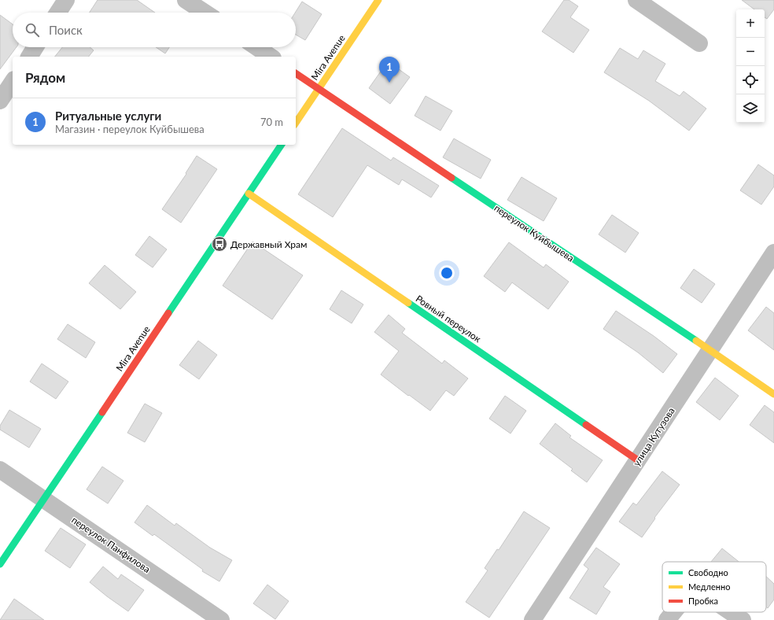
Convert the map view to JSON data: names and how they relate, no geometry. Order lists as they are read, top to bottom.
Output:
{
  "streets": {
    "street": [
      "Mira Avenue",
      "переулок Куйбышева",
      "Ровный переулок",
      "улица Кутузова",
      "переулок Панфилова"
    ]
  },
  "crossings": [
    ["Mira Avenue", "переулок Куйбышева"],
    ["Mira Avenue", "Ровный переулок"],
    ["Mira Avenue", "переулок Панфилова"],
    ["переулок Куйбышева", "улица Кутузова"],
    ["Ровный переулок", "улица Кутузова"]
  ],
  "places": {
    "bus stop": ["Державный Храм"]
  },
  "legend": ["Свободно", "Медленно", "Пробка"],
  "page": {
    "map_buttons": ["+", "−"],
    "search": "Поиск",
    "pins": "1",
    "heading": "Рядом",
    "list": [
      {
        "mark": "1",
        "name": "Ритуальные услуги",
        "note": "Магазин · переулок Куйбышева",
        "value": "70 m"
      }
    ]
  }
}
